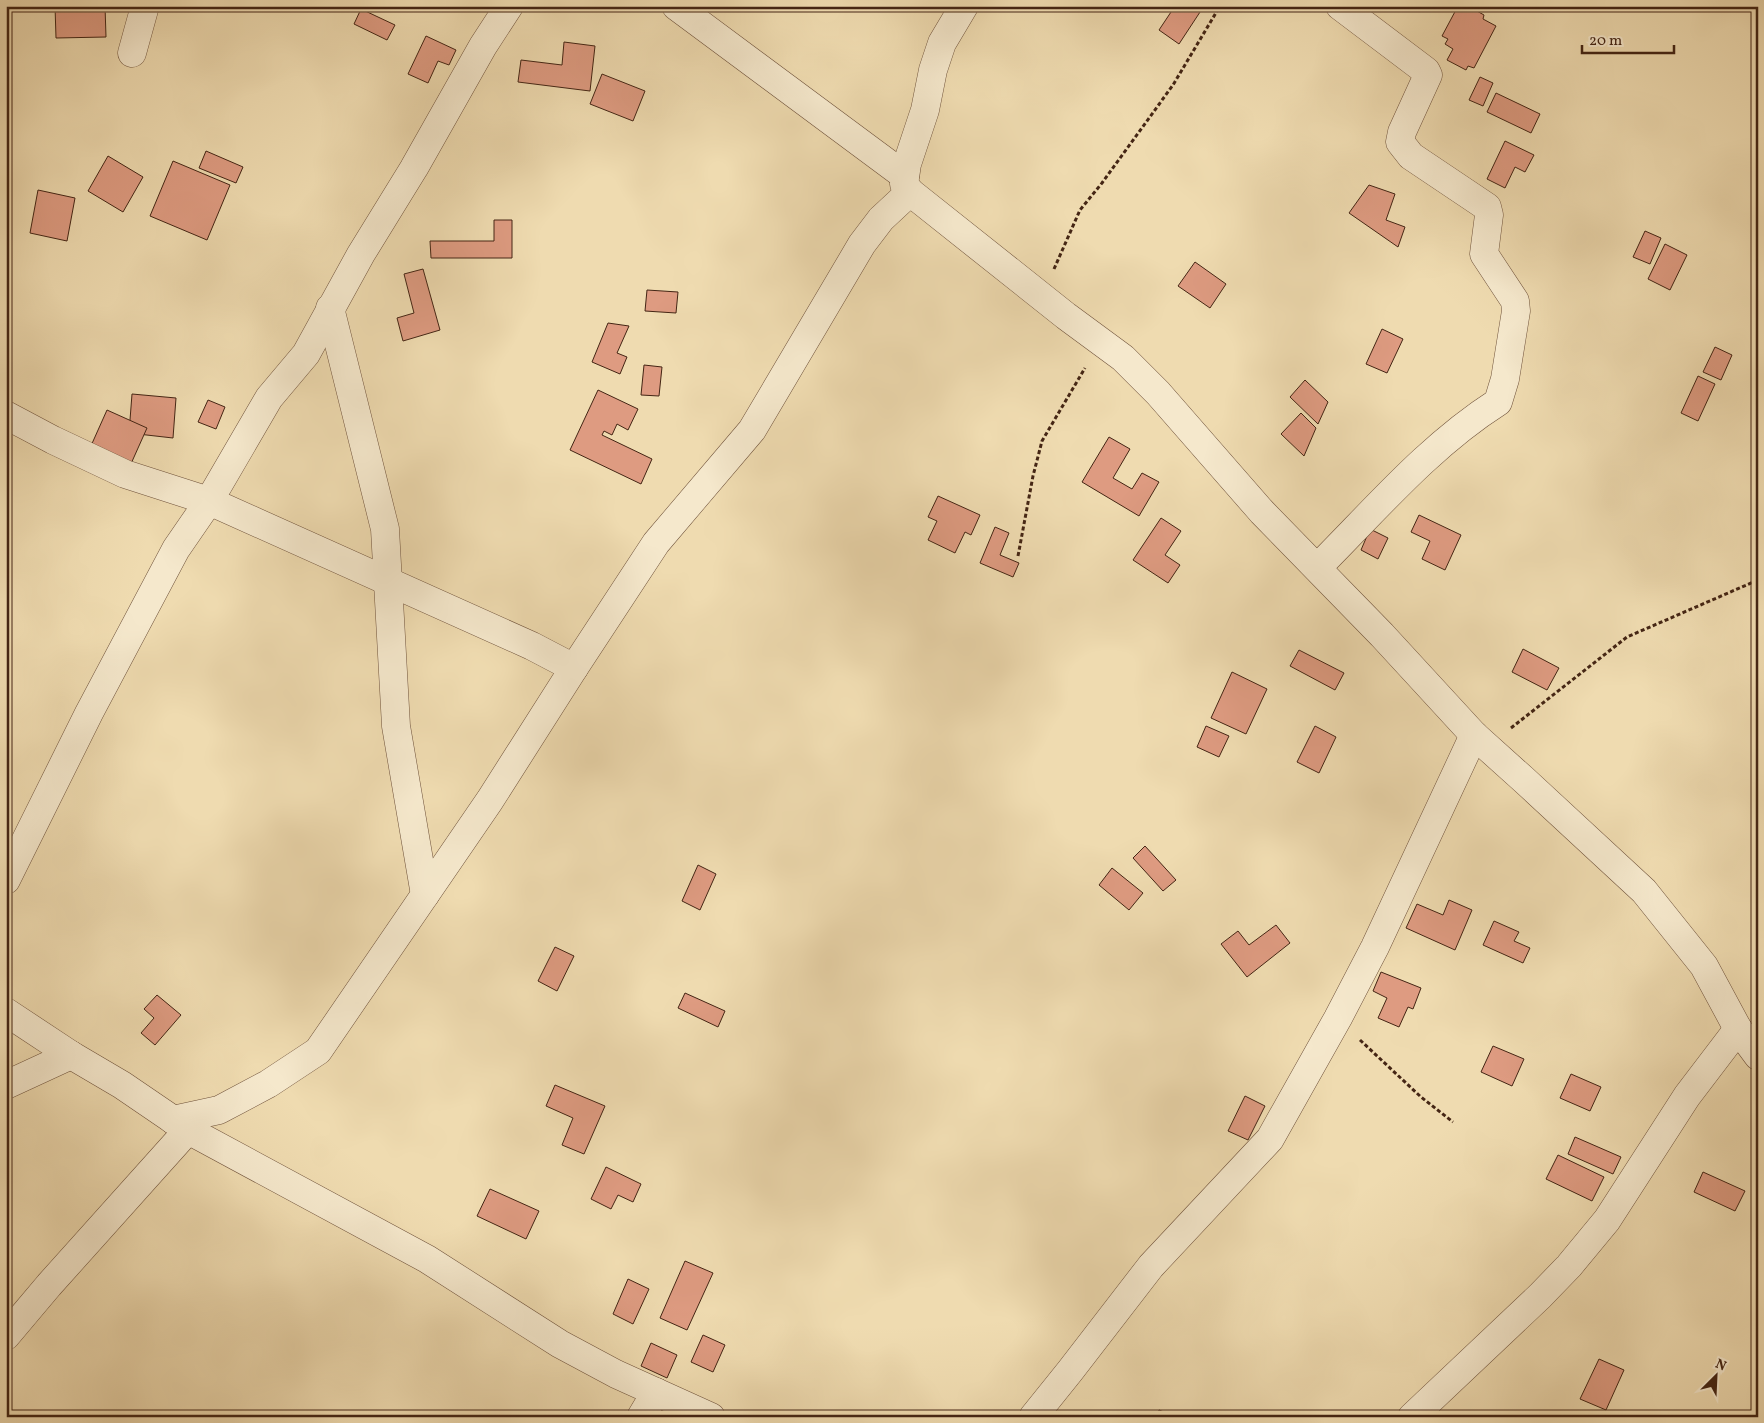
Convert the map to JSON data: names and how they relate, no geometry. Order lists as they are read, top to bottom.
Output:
{
  "scale_bar": "20 m",
  "north": "top right"
}
